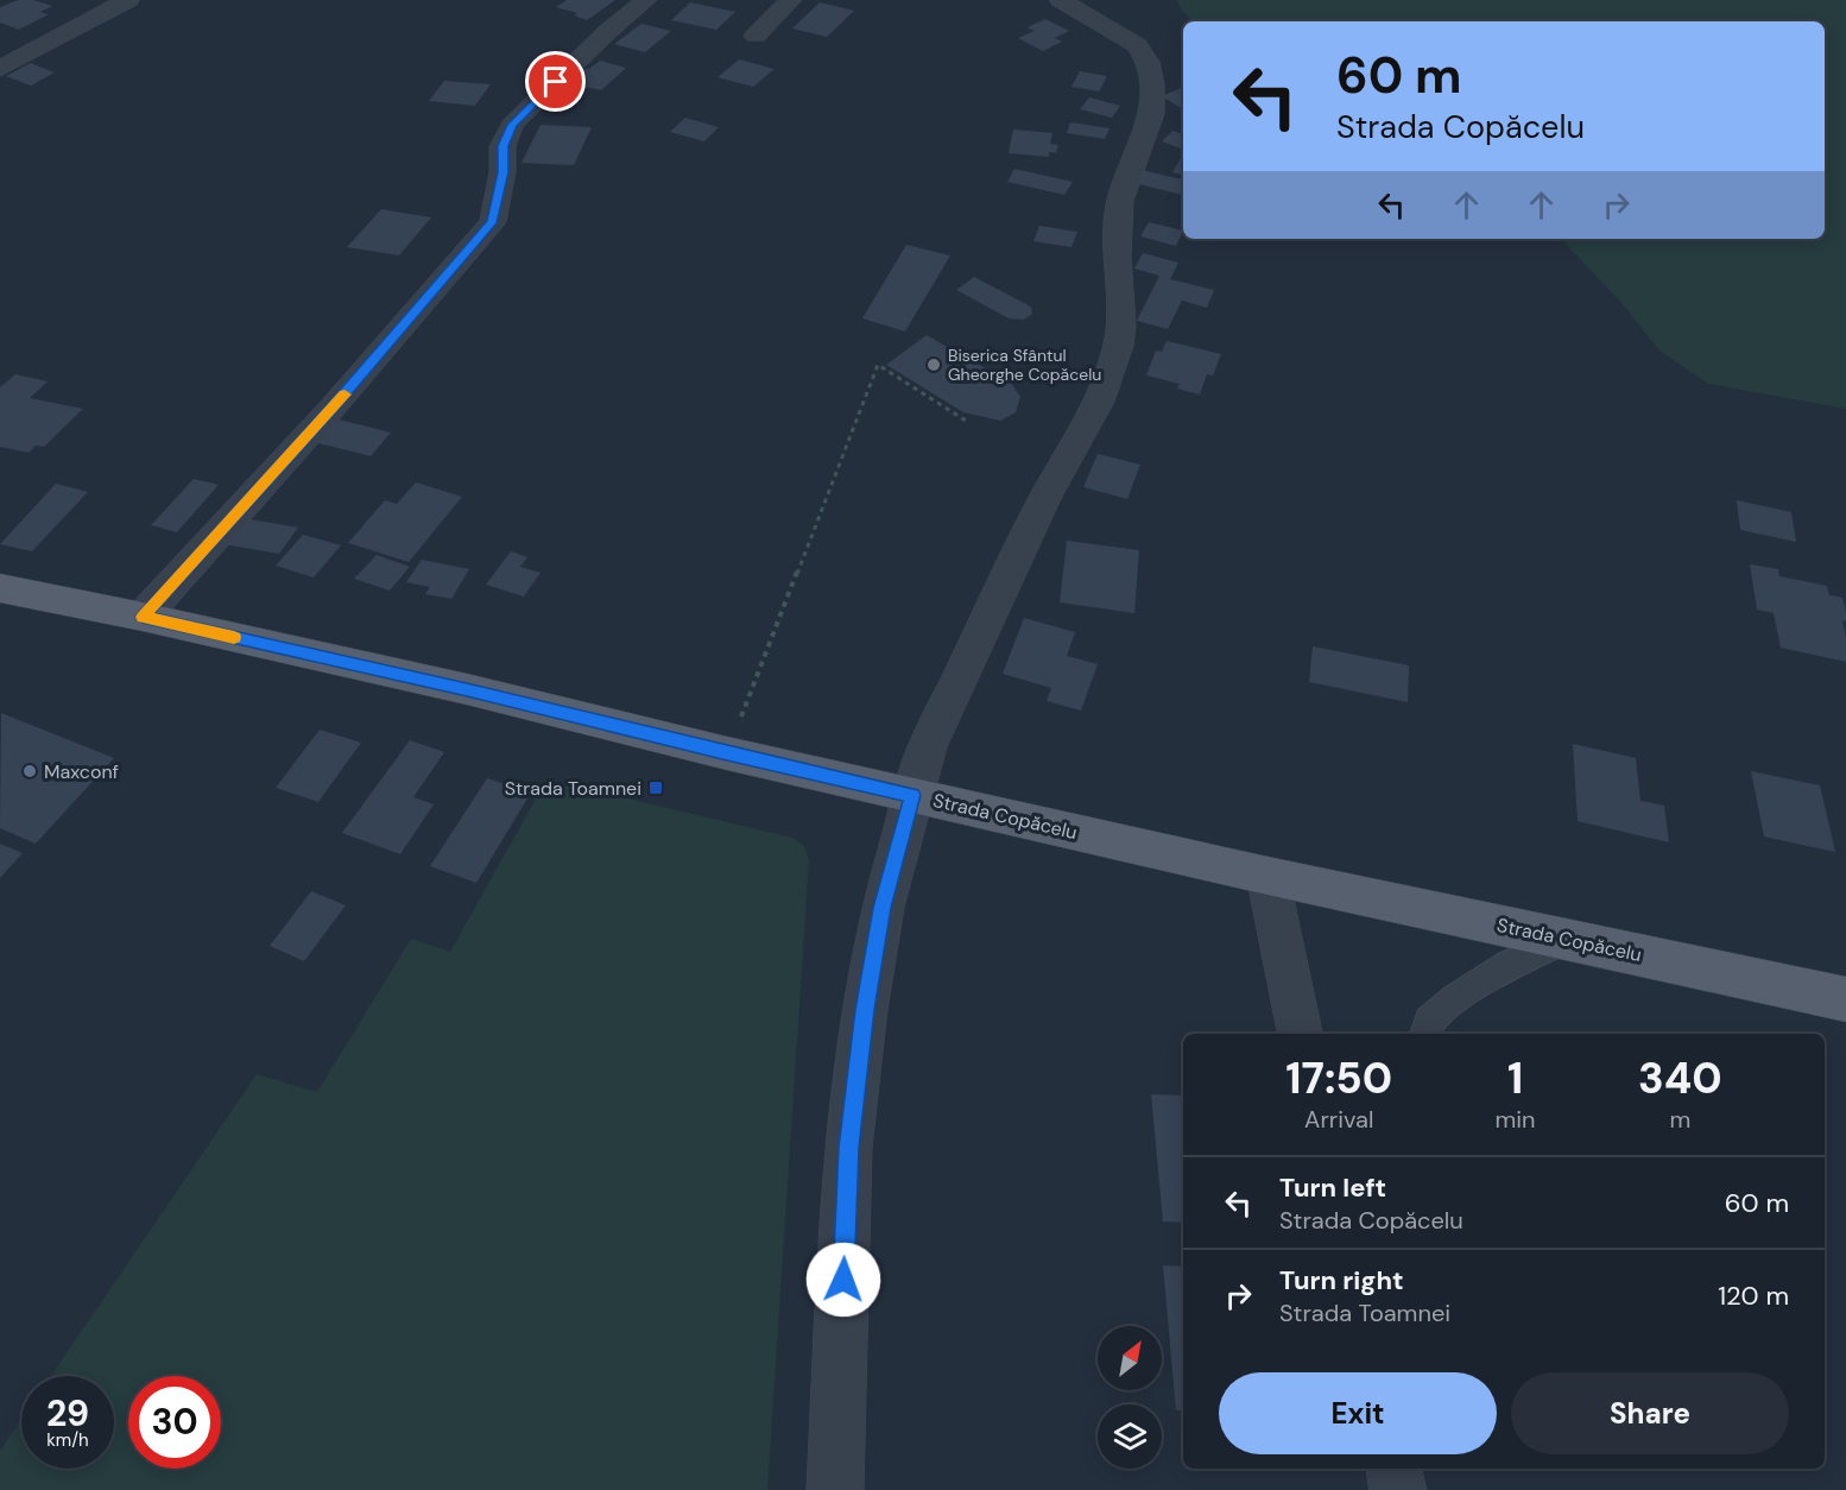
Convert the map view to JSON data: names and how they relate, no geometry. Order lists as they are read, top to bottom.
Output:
{
  "streets": {
    "main road": ["Strada Copăcelu"]
  },
  "places": {
    "other": ["Biserica Sfântul Gheorghe Copăcelu", "Maxconf"],
    "transit": ["Strada Toamnei"]
  },
  "north": "top right",
  "page": {
    "turn": ["60 m", "Strada Copăcelu"],
    "eta": [
      "17:50",
      "Arrival",
      "1",
      "min",
      "340",
      "m"
    ],
    "list": [
      {
        "name": "Turn left",
        "note": "Strada Copăcelu",
        "value": "60 m"
      },
      {
        "name": "Turn right",
        "note": "Strada Toamnei",
        "value": "120 m"
      }
    ],
    "buttons": ["Exit", "Share"],
    "speed": "29 km/h",
    "limit": "30"
  }
}
